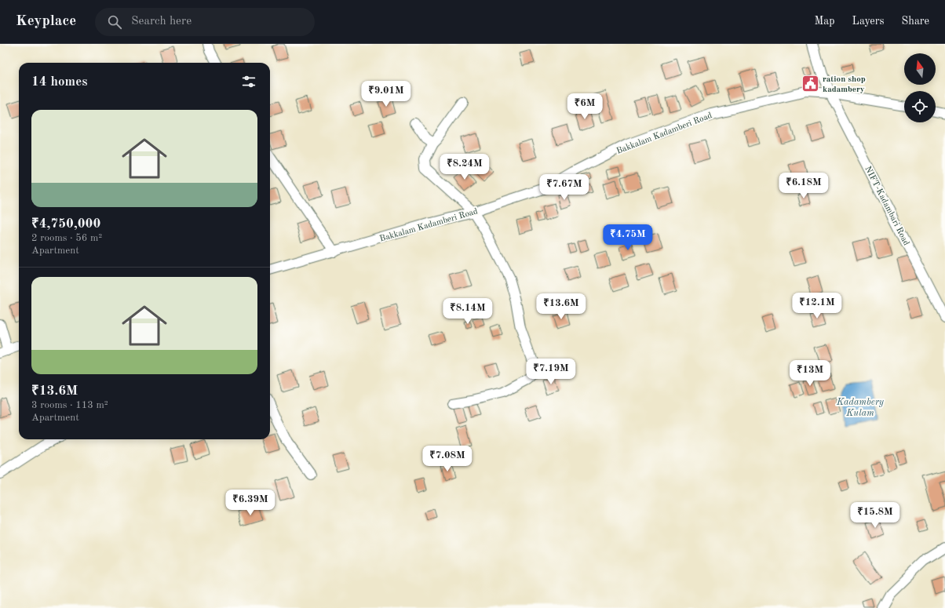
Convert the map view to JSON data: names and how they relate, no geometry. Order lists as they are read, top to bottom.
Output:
{
  "streets": {
    "street": ["Bakkalam Kadamberi Road", "NIFT-Kadambari Road"]
  },
  "crossings": [
    ["Bakkalam Kadamberi Road", "NIFT-Kadambari Road"]
  ],
  "water": ["Kadambery Kulam"],
  "places": {
    "public building": ["ration shop kadambery"]
  },
  "north": "top",
  "page": {
    "header": "Keyplace",
    "search": "Search here",
    "nav": ["Map", "Layers", "Share"],
    "heading": "14 homes",
    "price": [
      "₹9.01M",
      "₹6M",
      "₹8.24M",
      "₹6.18M",
      "₹7.67M",
      "₹4.75M",
      "₹12.1M",
      "₹13.6M",
      "₹8.14M",
      "₹7.19M",
      "₹13M",
      "₹7.08M",
      "₹6.39M",
      "₹15.8M"
    ],
    "list": [
      {
        "name": "₹4,750,000",
        "note": "2 rooms · 56 m² · Apartment"
      },
      {
        "name": "₹13.6M",
        "note": "3 rooms · 113 m² · Apartment"
      }
    ]
  }
}
